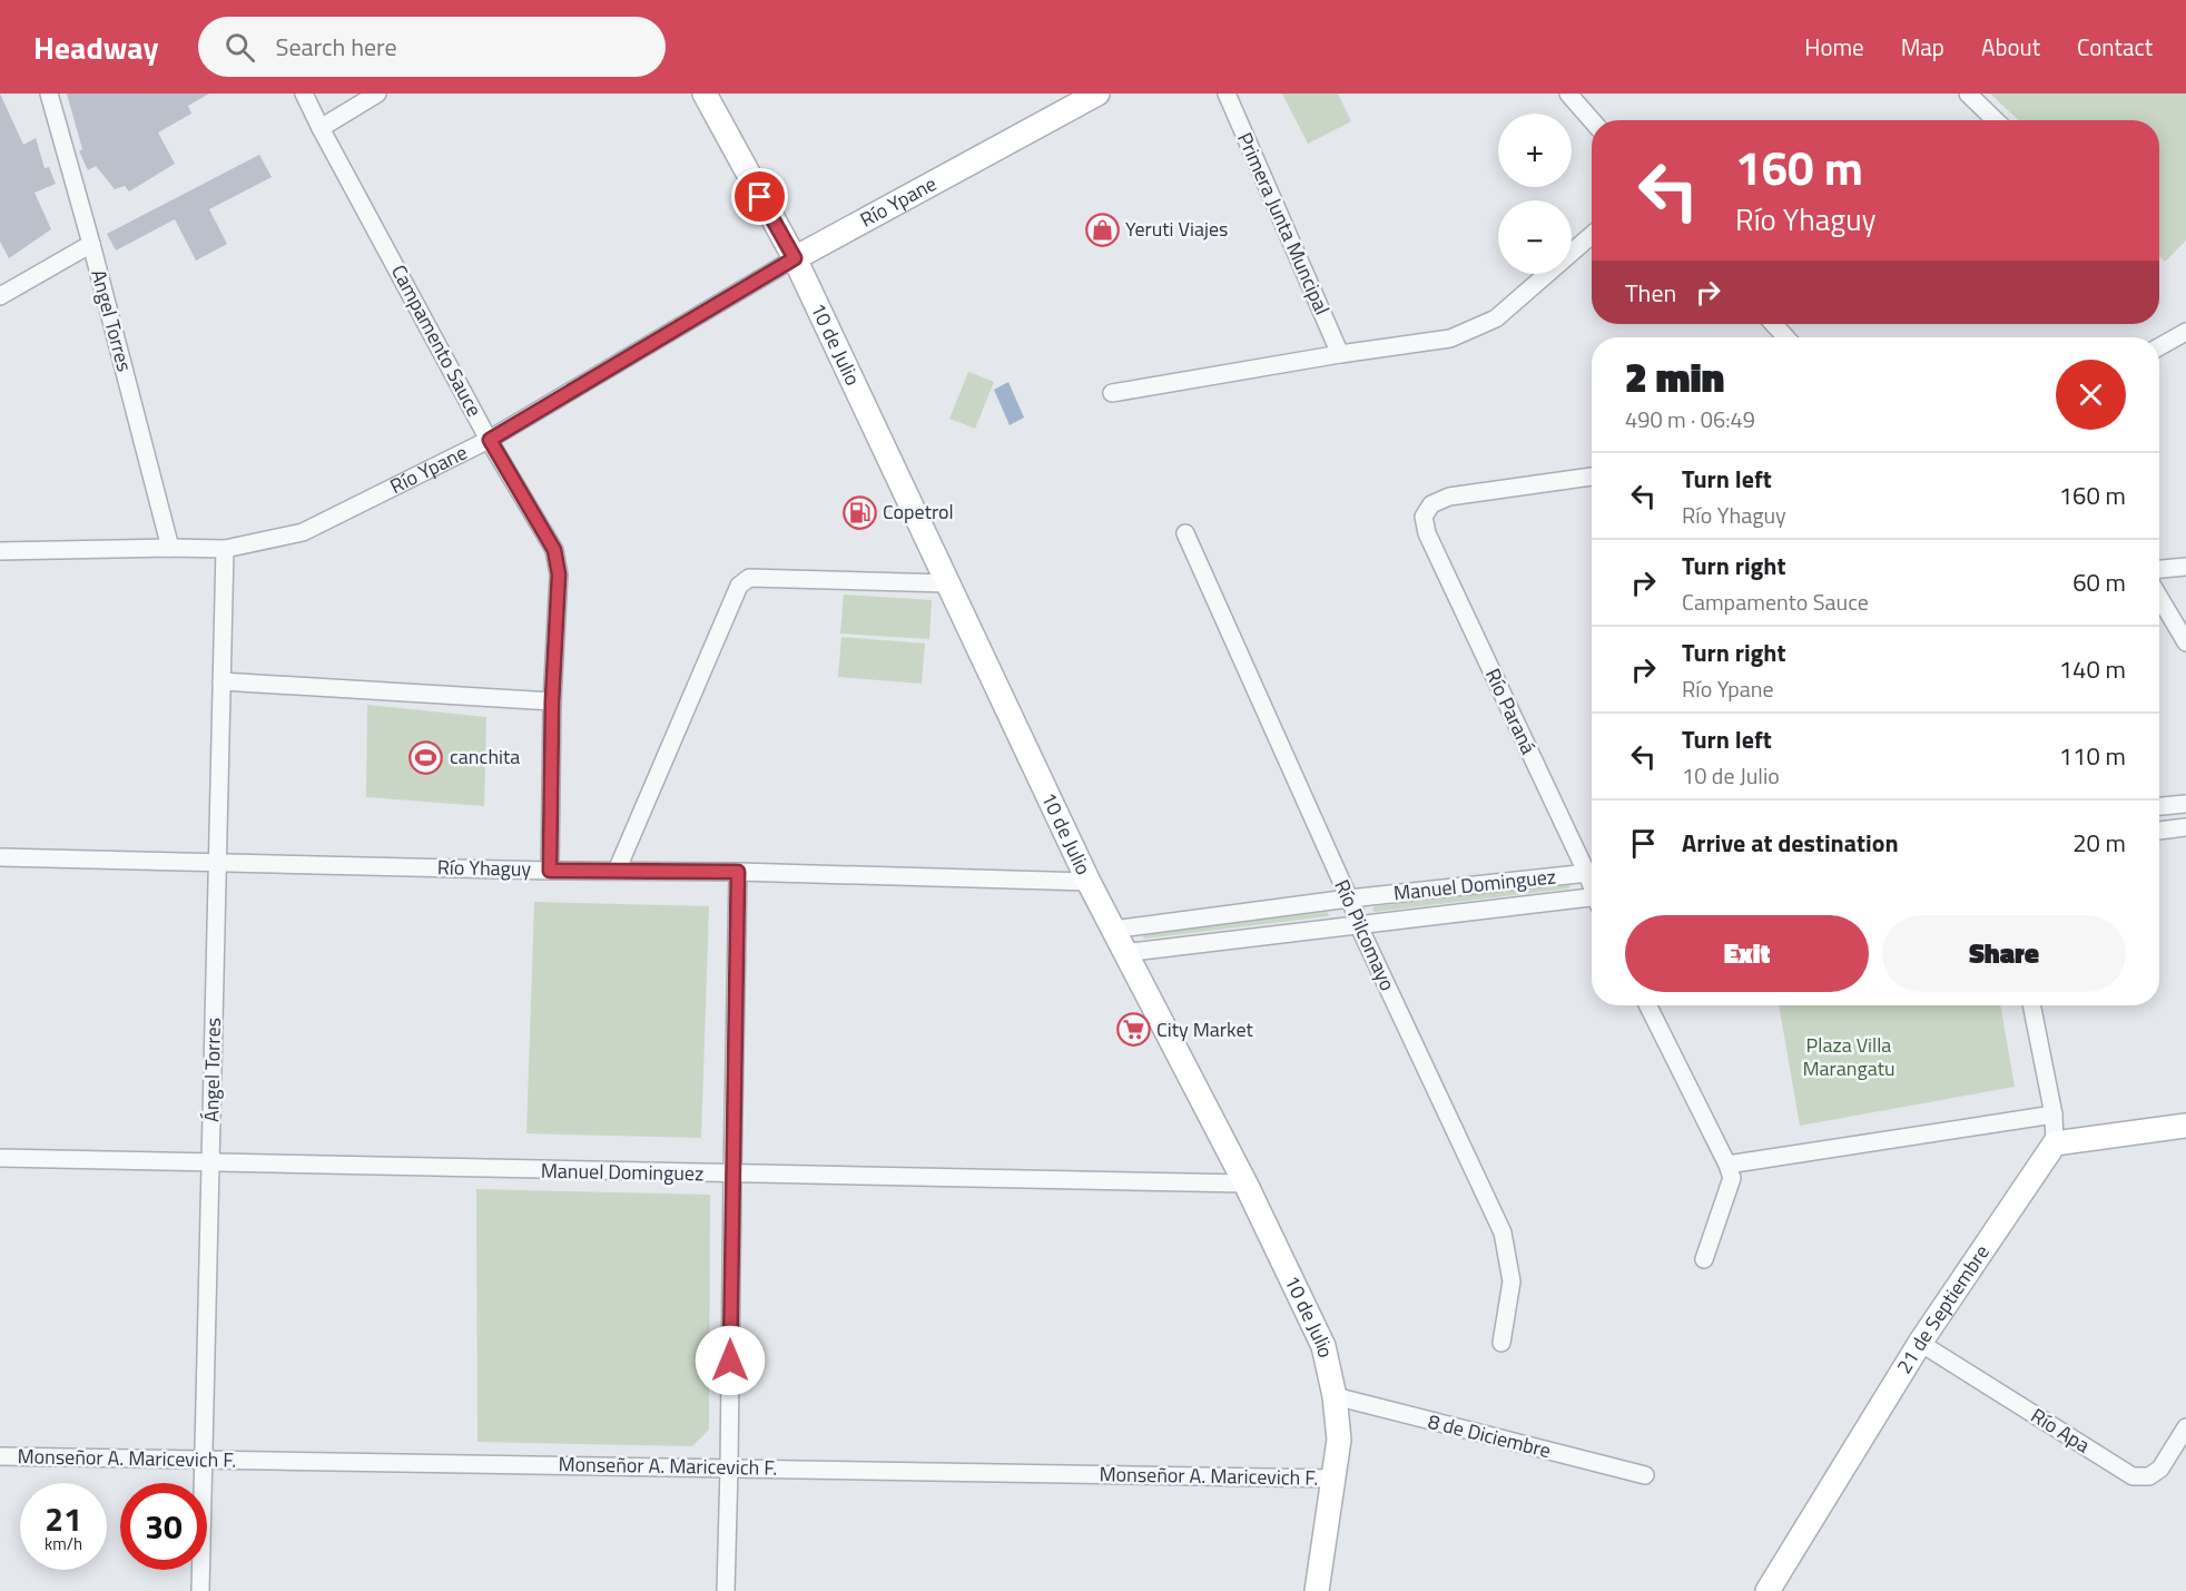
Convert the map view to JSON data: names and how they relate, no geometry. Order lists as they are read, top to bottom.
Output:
{
  "streets": {
    "main road": ["Río Ypane", "10 de Julio", "21 de Septiembre"],
    "street": [
      "Primera Junta Muncipal",
      "Angel Torres",
      "Campamento Sauce",
      "Río Paraná",
      "Río Yhaguy",
      "Manuel Dominguez",
      "Río Pilcomayo",
      "Ángel Torres",
      "Río Apa",
      "8 de Diciembre",
      "Monseñor A. Maricevich F."
    ]
  },
  "crossings": [
    ["Río Ypane", "Angel Torres"],
    ["Río Ypane", "Campamento Sauce"],
    ["Río Ypane", "10 de Julio"],
    ["Río Ypane", "Ángel Torres"],
    ["Campamento Sauce", "Río Yhaguy"],
    ["10 de Julio", "Río Yhaguy"],
    ["10 de Julio", "Manuel Dominguez"],
    ["10 de Julio", "8 de Diciembre"],
    ["10 de Julio", "Monseñor A. Maricevich F."],
    ["Río Yhaguy", "Ángel Torres"],
    ["Manuel Dominguez", "Río Pilcomayo"],
    ["Manuel Dominguez", "Ángel Torres"],
    ["Ángel Torres", "Monseñor A. Maricevich F."],
    ["21 de Septiembre", "Río Apa"]
  ],
  "parks": ["Plaza Villa Marangatu"],
  "places": {
    "shop": ["Yeruti Viajes"],
    "fuel station": ["Copetrol"],
    "sports": ["canchita"],
    "supermarket": ["City Market"]
  },
  "page": {
    "header": "Headway",
    "search": "Search here",
    "nav": [
      "Home",
      "Map",
      "About",
      "Contact"
    ],
    "map_buttons": ["+", "−"],
    "turn": ["160 m", "Río Yhaguy"],
    "then": "Then",
    "heading": ["2 min", "490 m · 06:49"],
    "list": [
      {
        "name": "Turn left",
        "note": "Río Yhaguy",
        "value": "160 m"
      },
      {
        "name": "Turn right",
        "note": "Campamento Sauce",
        "value": "60 m"
      },
      {
        "name": "Turn right",
        "note": "Río Ypane",
        "value": "140 m"
      },
      {
        "name": "Turn left",
        "note": "10 de Julio",
        "value": "110 m"
      },
      {
        "name": "Arrive at destination",
        "value": "20 m"
      }
    ],
    "buttons": ["Exit", "Share"],
    "speed": "21 km/h",
    "limit": "30"
  }
}
